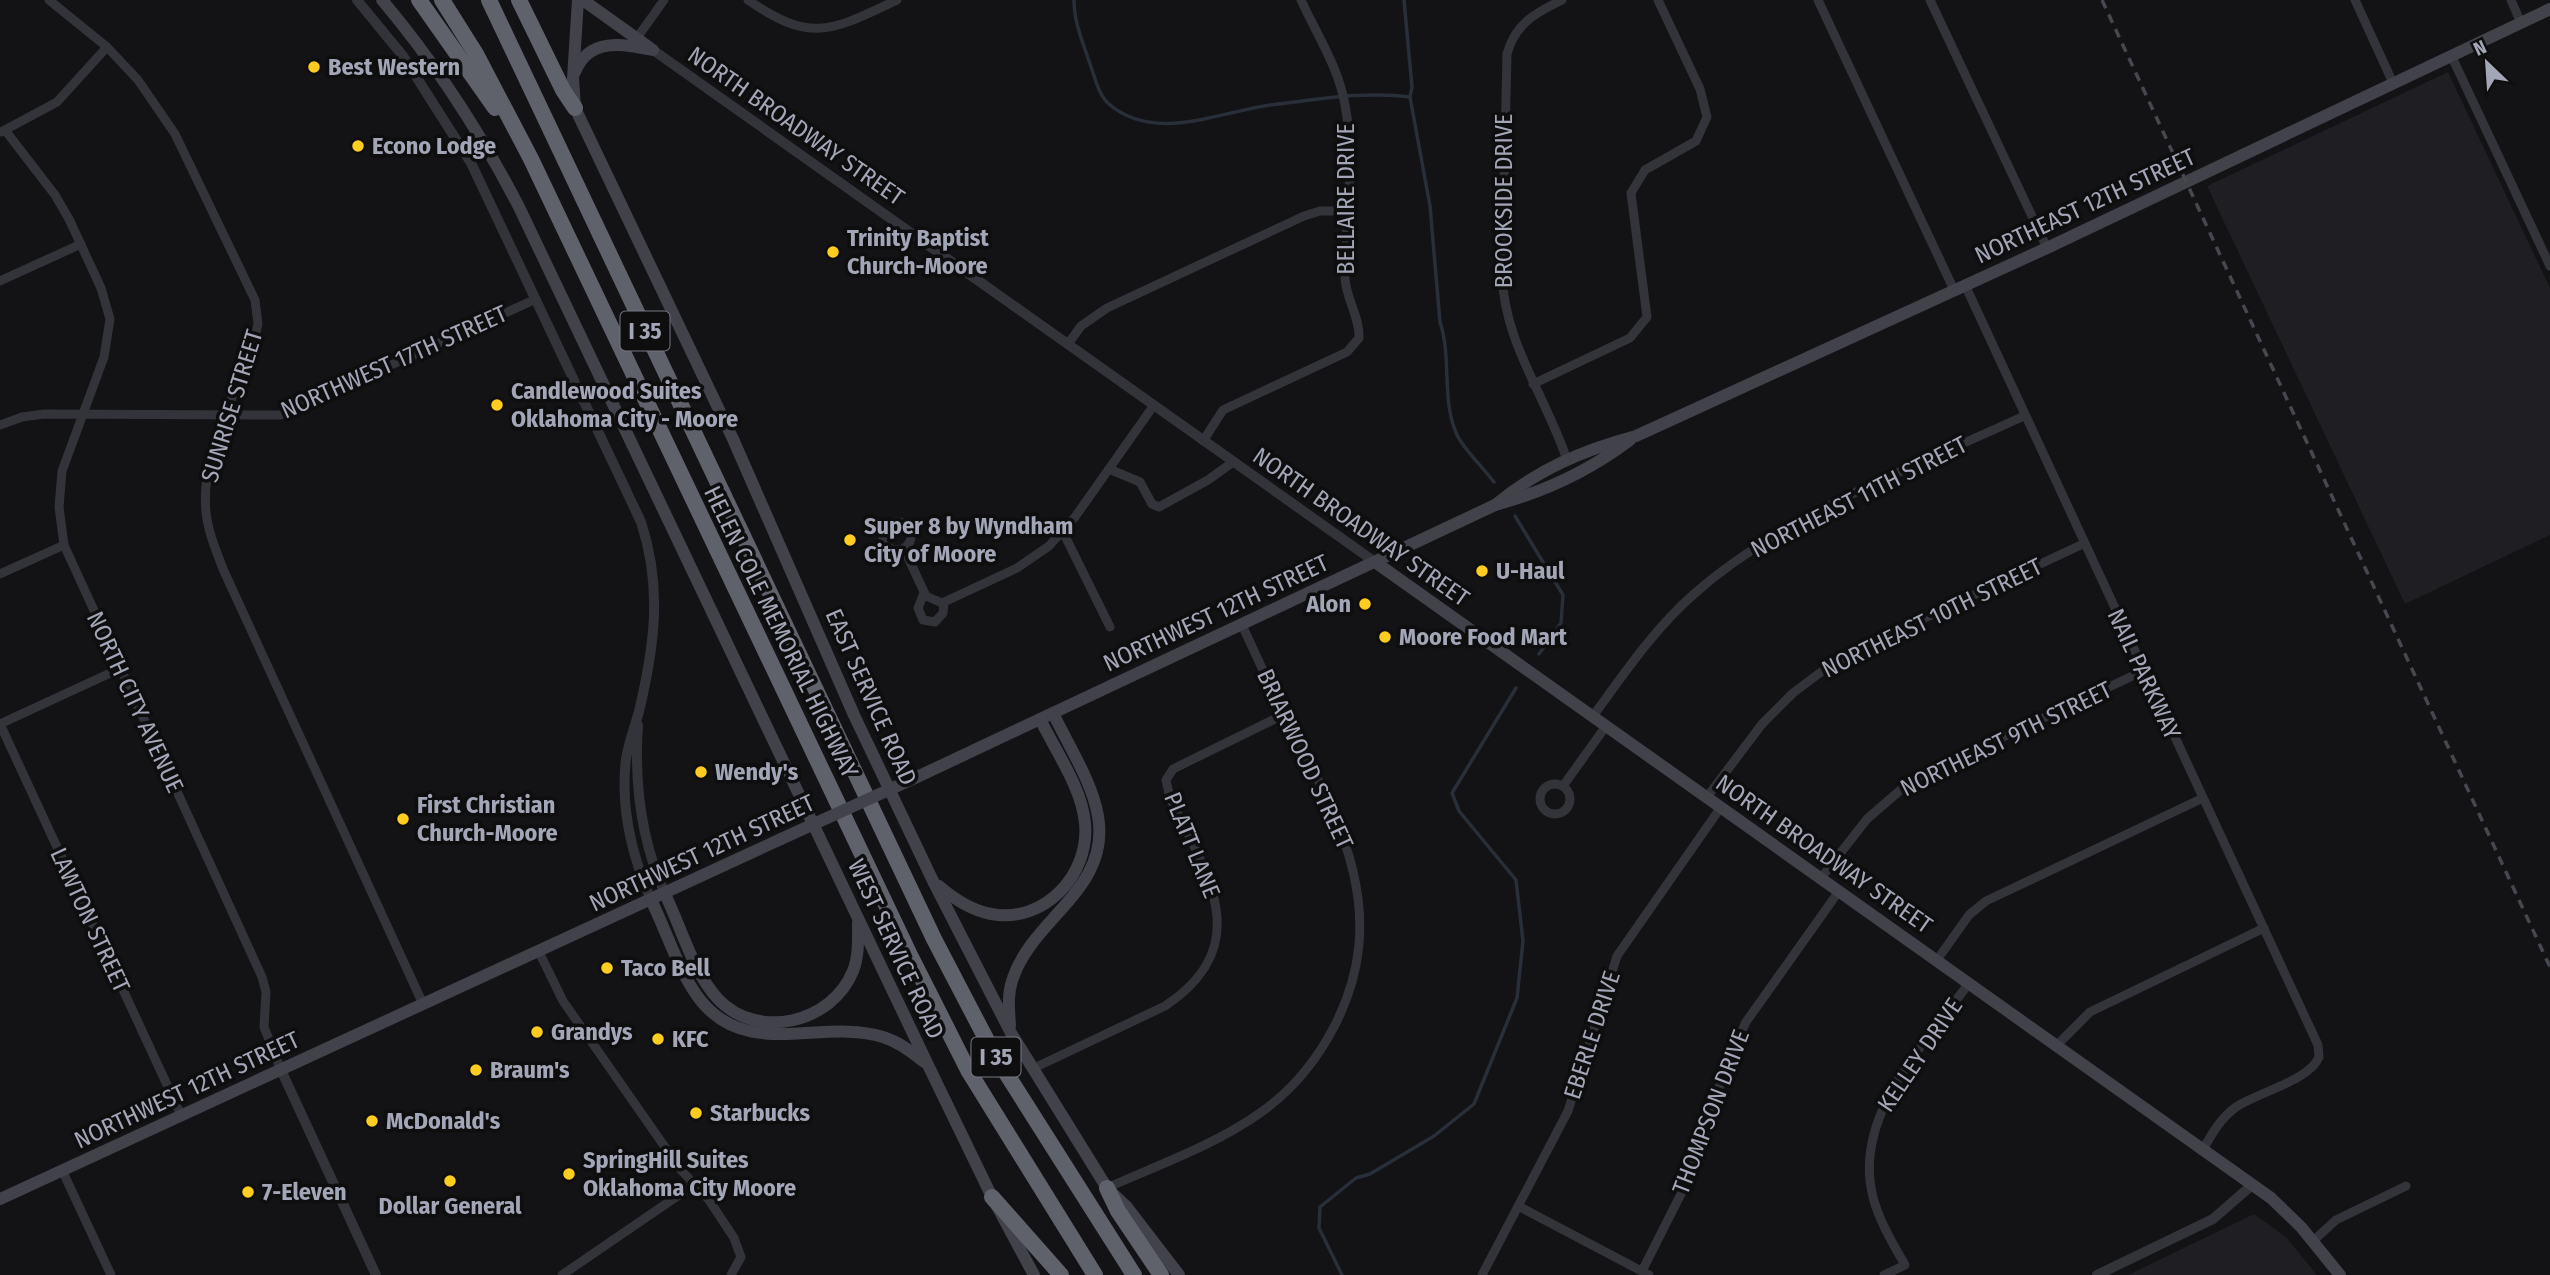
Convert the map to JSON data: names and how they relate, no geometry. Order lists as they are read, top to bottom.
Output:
{
  "streets": {
    "highway": ["I 35", "HELEN COLE MEMORIAL HIGHWAY"],
    "main road": [
      "NORTH BROADWAY STREET",
      "NORTHEAST 12TH STREET",
      "NORTHWEST 12TH STREET",
      "EAST SERVICE ROAD",
      "WEST SERVICE ROAD"
    ],
    "street": [
      "BELLAIRE DRIVE",
      "BROOKSIDE DRIVE",
      "NORTHWEST 17TH STREET",
      "SUNRISE STREET",
      "NORTHEAST 11TH STREET",
      "NORTHEAST 10TH STREET",
      "NAIL PARKWAY",
      "NORTH CITY AVENUE",
      "NORTHEAST 9TH STREET",
      "BRIARWOOD STREET",
      "PLATT LANE",
      "LAWTON STREET",
      "EBERLE DRIVE",
      "KELLEY DRIVE",
      "THOMPSON DRIVE"
    ]
  },
  "crossings": [
    ["NORTH BROADWAY STREET", "BELLAIRE DRIVE"],
    ["NORTH BROADWAY STREET", "NORTHEAST 11TH STREET"],
    ["NORTH BROADWAY STREET", "NORTHWEST 12TH STREET"],
    ["NORTH BROADWAY STREET", "NORTHEAST 10TH STREET"],
    ["NORTH BROADWAY STREET", "NAIL PARKWAY"],
    ["NORTH BROADWAY STREET", "NORTHEAST 9TH STREET"],
    ["NORTH BROADWAY STREET", "EBERLE DRIVE"],
    ["NORTH BROADWAY STREET", "KELLEY DRIVE"],
    ["NORTH BROADWAY STREET", "THOMPSON DRIVE"],
    ["BROOKSIDE DRIVE", "NORTHEAST 12TH STREET"],
    ["NORTHEAST 12TH STREET", "NORTHWEST 12TH STREET"],
    ["NORTHEAST 12TH STREET", "NAIL PARKWAY"],
    ["NORTHWEST 17TH STREET", "SUNRISE STREET"],
    ["NORTHWEST 17TH STREET", "NORTH CITY AVENUE"],
    ["SUNRISE STREET", "NORTHWEST 12TH STREET"],
    ["NORTHEAST 11TH STREET", "NAIL PARKWAY"],
    ["NORTHWEST 12TH STREET", "NORTH CITY AVENUE"],
    ["NORTHWEST 12TH STREET", "BRIARWOOD STREET"],
    ["NORTHWEST 12TH STREET", "LAWTON STREET"],
    ["NORTHEAST 10TH STREET", "NAIL PARKWAY"],
    ["NAIL PARKWAY", "NORTHEAST 9TH STREET"],
    ["EAST SERVICE ROAD", "BRIARWOOD STREET"],
    ["EAST SERVICE ROAD", "PLATT LANE"],
    ["BRIARWOOD STREET", "PLATT LANE"]
  ],
  "places": [
    "Best Western",
    "Econo Lodge",
    "Trinity Baptist Church-Moore",
    "Candlewood Suites Oklahoma City - Moore",
    "Super 8 by Wyndham City of Moore",
    "U-Haul",
    "Alon",
    "Moore Food Mart",
    "Wendy's",
    "First Christian Church-Moore",
    "Taco Bell",
    "Grandys",
    "KFC",
    "Braum's",
    "Starbucks",
    "McDonald's",
    "SpringHill Suites Oklahoma City Moore",
    "Dollar General",
    "7-Eleven"
  ],
  "north": "top left"
}
